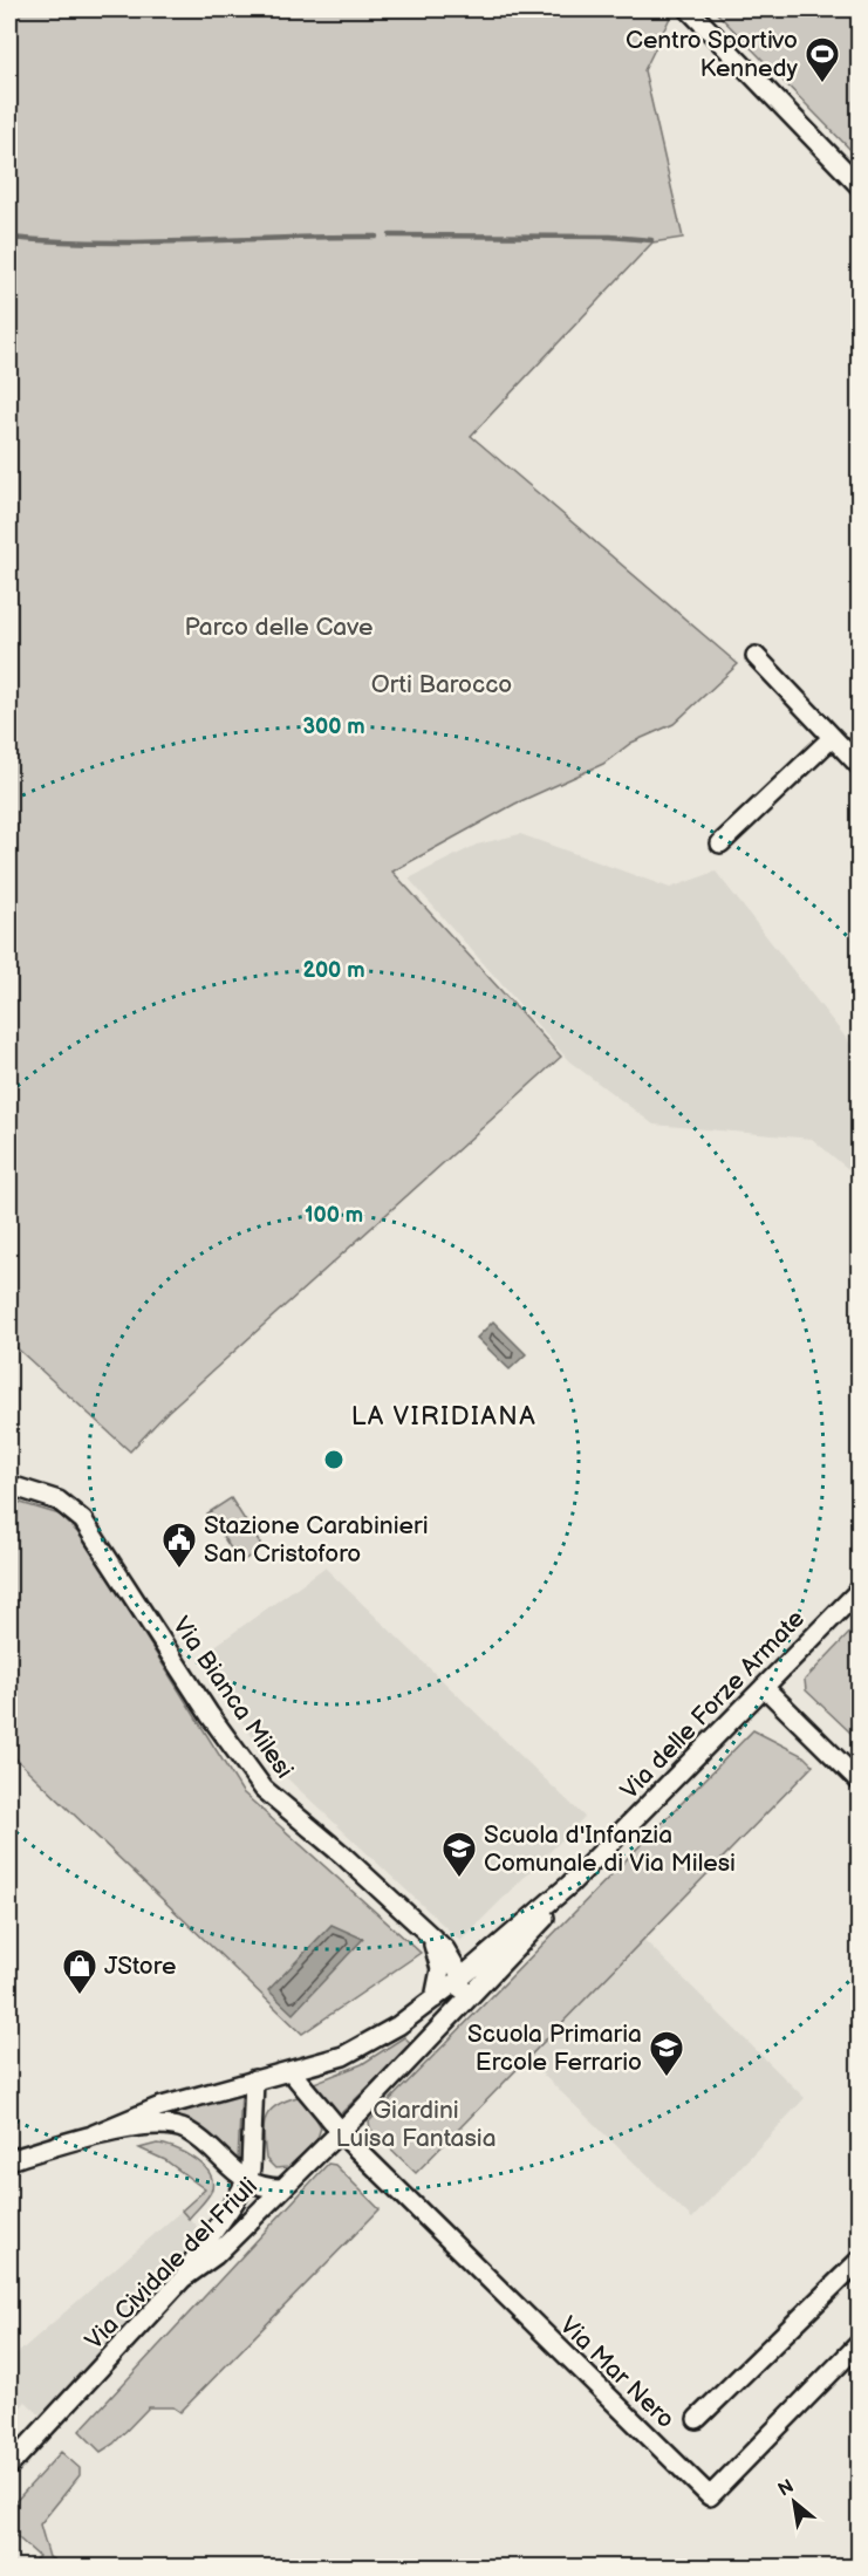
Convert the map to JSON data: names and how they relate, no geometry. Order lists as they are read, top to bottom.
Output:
{
  "streets": {
    "street": [
      "Via Bianca Milesi",
      "Via delle Forze Armate",
      "Via Cividale del Friuli",
      "Via Mar Nero"
    ]
  },
  "crossings": [
    ["Via Bianca Milesi", "Via delle Forze Armate"],
    ["Via delle Forze Armate", "Via Cividale del Friuli"],
    ["Via delle Forze Armate", "Via Mar Nero"]
  ],
  "districts": ["LA VIRIDIANA"],
  "parks": ["Parco delle Cave", "Orti Barocco", "Giardini Luisa Fantasia"],
  "places": {
    "sports": ["Centro Sportivo Kennedy"],
    "public building": ["Stazione Carabinieri San Cristoforo"],
    "school or university": ["Scuola d'Infanzia Comunale di Via Milesi", "Scuola Primaria Ercole Ferrario"],
    "shop": ["JStore"]
  },
  "north": "top left",
  "rings": ["300 m", "200 m", "100 m"]
}
